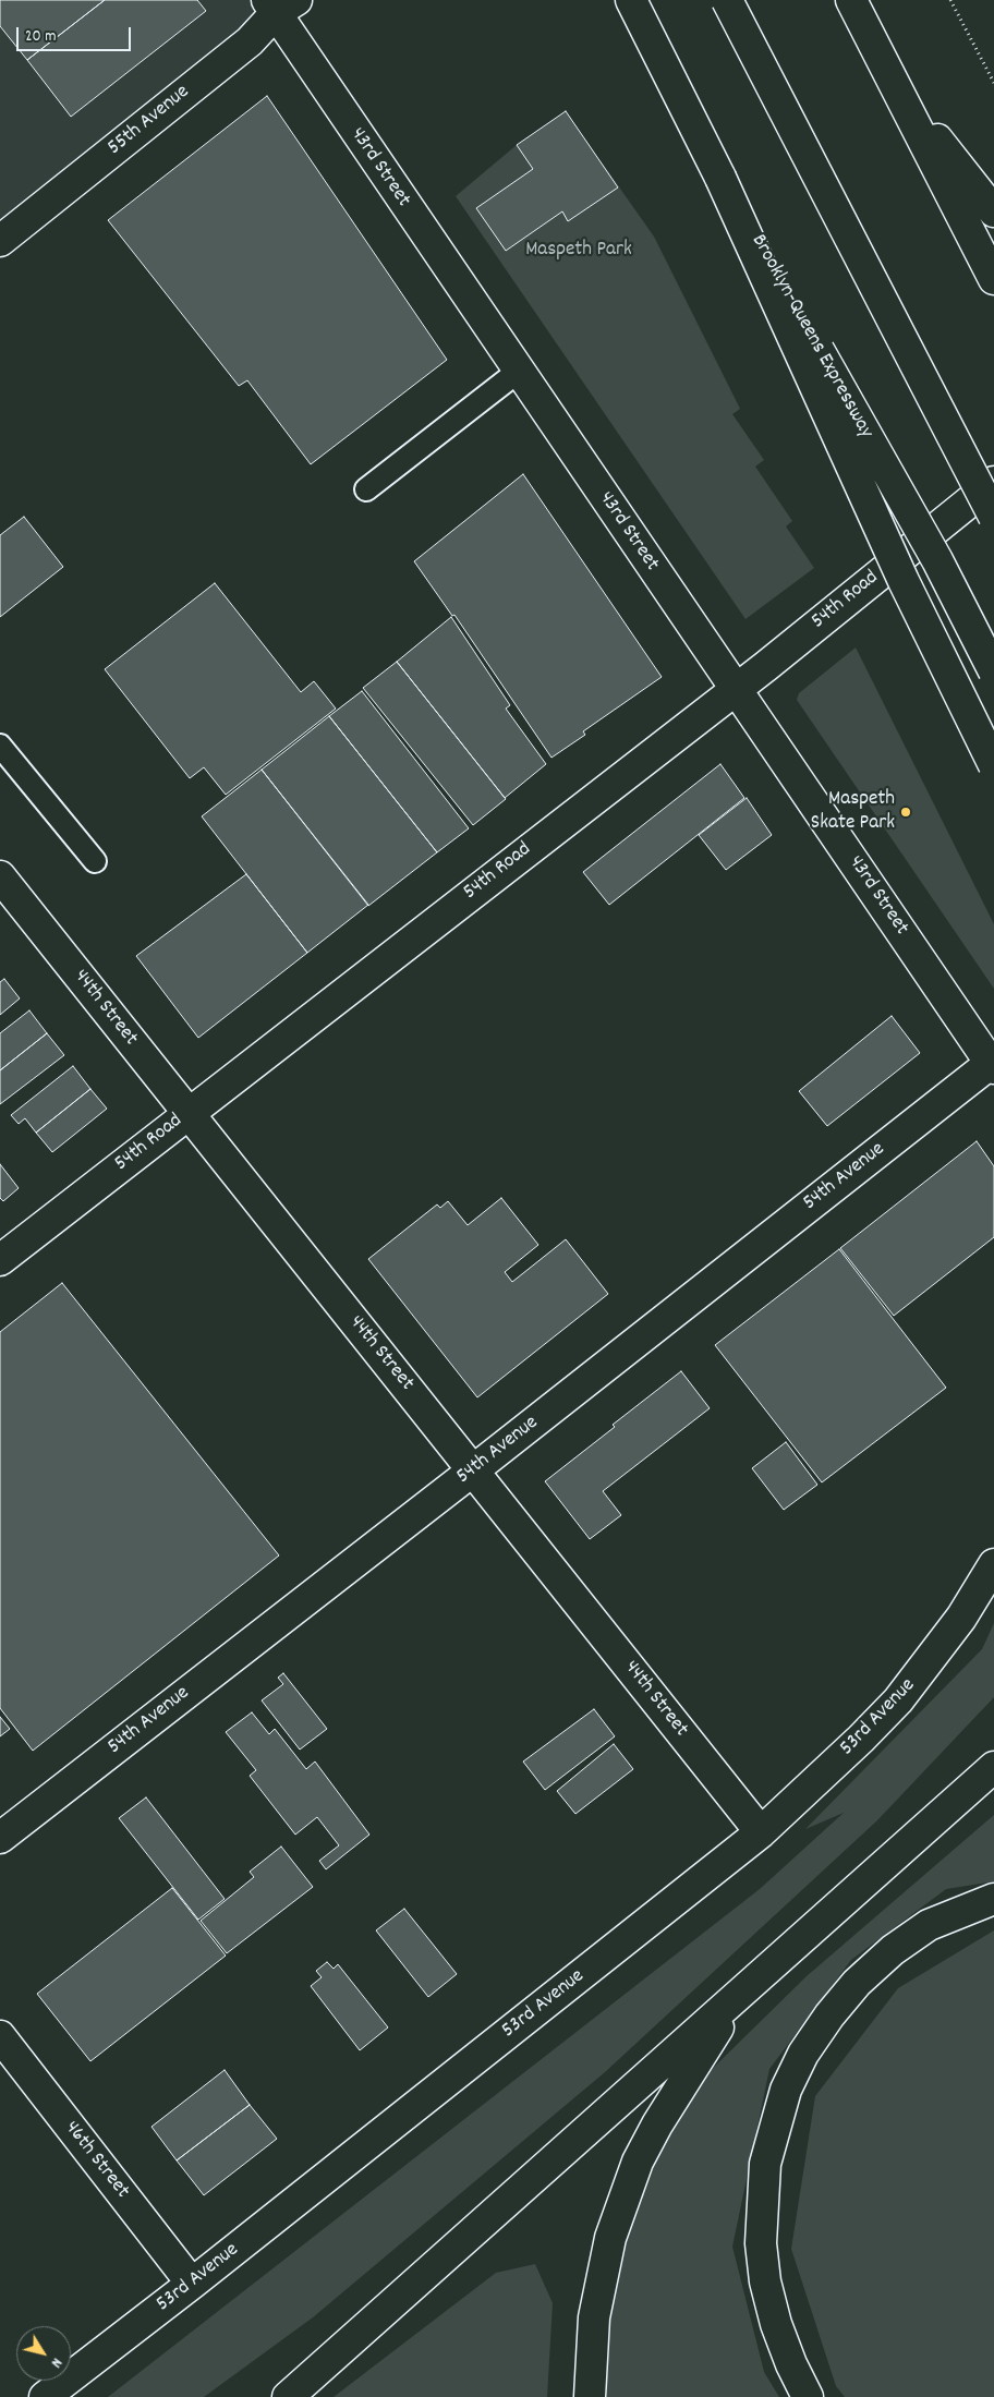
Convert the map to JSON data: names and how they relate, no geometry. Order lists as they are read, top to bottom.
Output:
{
  "streets": {
    "main road": [
      "55th Avenue",
      "43rd Street",
      "Brooklyn-Queens Expressway",
      "54th Road",
      "44th Street",
      "54th Avenue",
      "53rd Avenue",
      "46th Street"
    ]
  },
  "crossings": [
    ["55th Avenue", "43rd Street"],
    ["43rd Street", "54th Road"],
    ["43rd Street", "54th Avenue"],
    ["54th Road", "44th Street"],
    ["44th Street", "54th Avenue"],
    ["44th Street", "53rd Avenue"],
    ["53rd Avenue", "46th Street"]
  ],
  "parks": ["Maspeth Park"],
  "places": ["Maspeth Skate Park"],
  "scale_bar": "20 m",
  "north": "bottom right"
}
